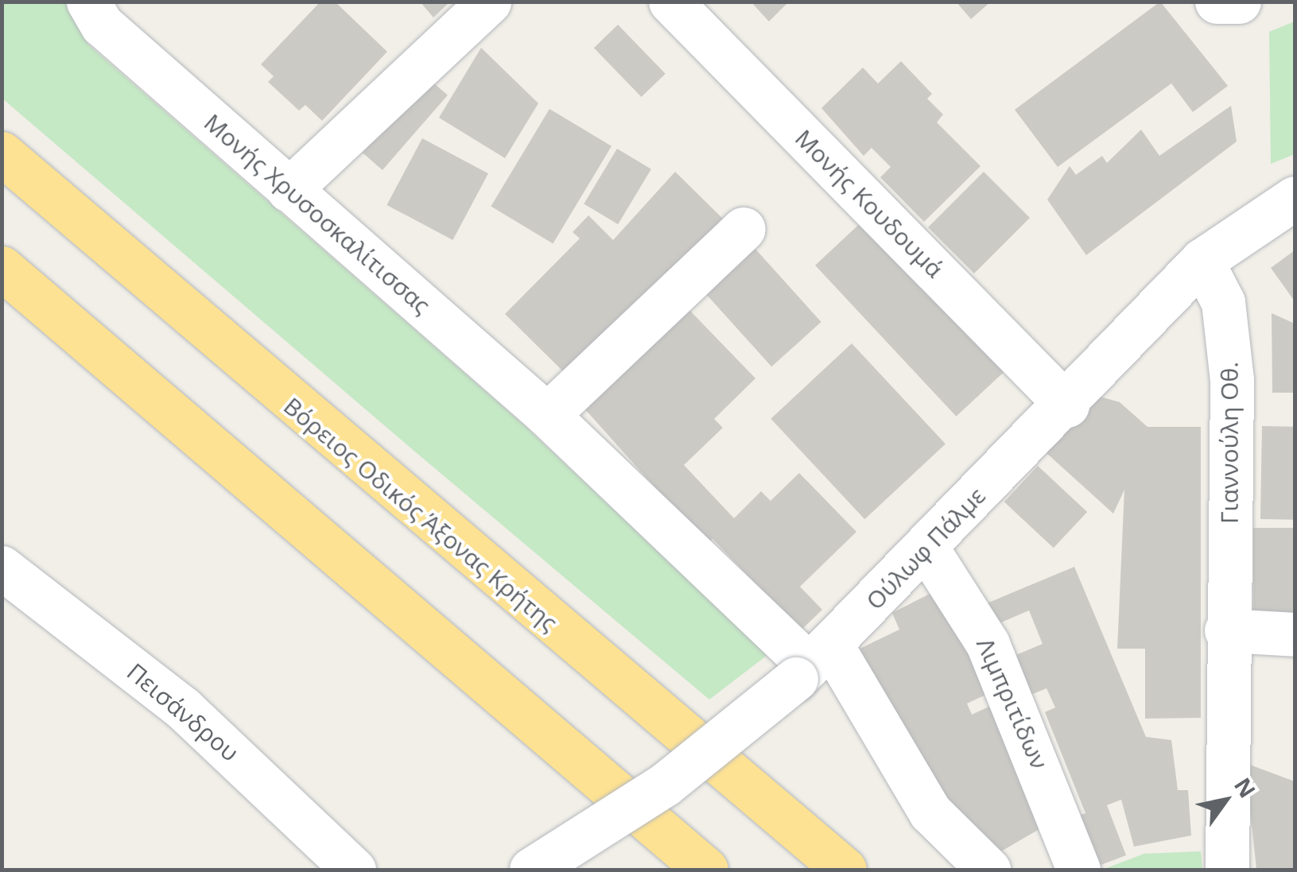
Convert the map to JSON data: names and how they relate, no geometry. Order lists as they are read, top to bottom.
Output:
{
  "streets": {
    "highway": ["Βόρειος Οδικός Άξονας Κρήτης"],
    "street": [
      "Μονής Κουδουμά",
      "Μονής Χρυσοσκαλίτισσας",
      "Γιαννούλη Οθ.",
      "Ούλωφ Πάλμε",
      "Λιμπριτίδων",
      "Πεισάνδρου"
    ]
  },
  "crossings": [
    ["Μονής Κουδουμά", "Ούλωφ Πάλμε"],
    ["Μονής Χρυσοσκαλίτισσας", "Ούλωφ Πάλμε"],
    ["Γιαννούλη Οθ.", "Ούλωφ Πάλμε"],
    ["Ούλωφ Πάλμε", "Λιμπριτίδων"]
  ],
  "north": "top right"
}
